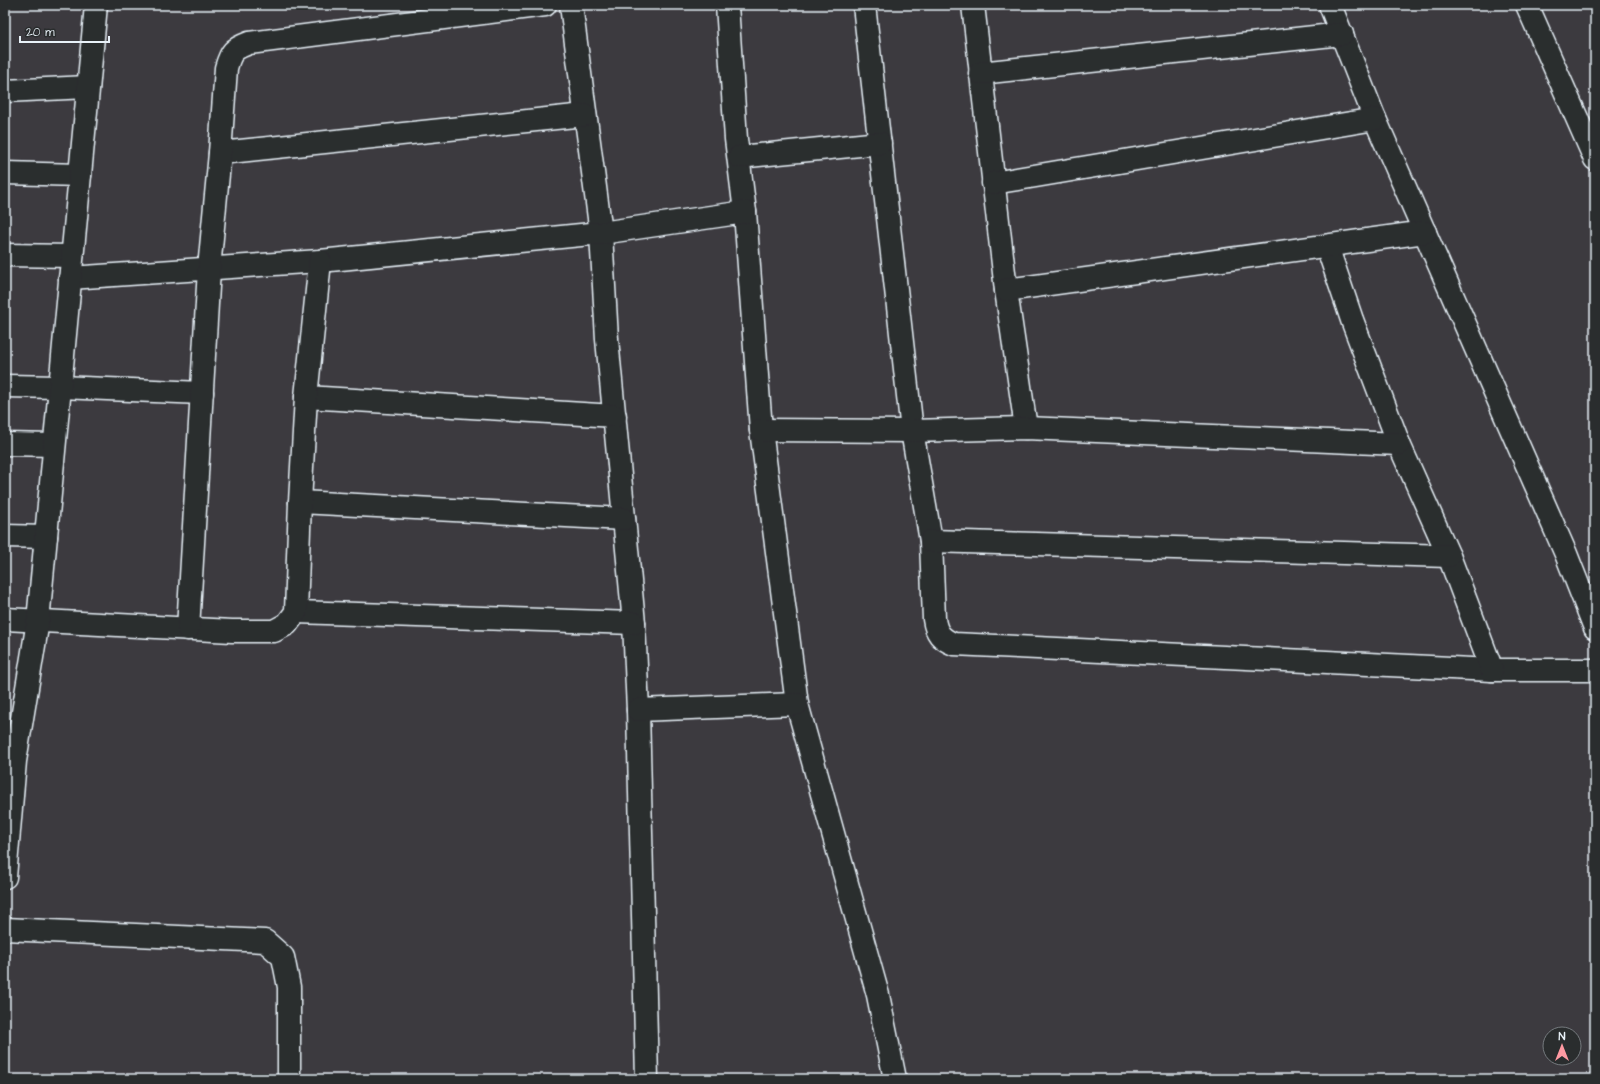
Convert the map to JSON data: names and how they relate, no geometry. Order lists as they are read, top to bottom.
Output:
{
  "scale_bar": "20 m",
  "north": "top"
}
